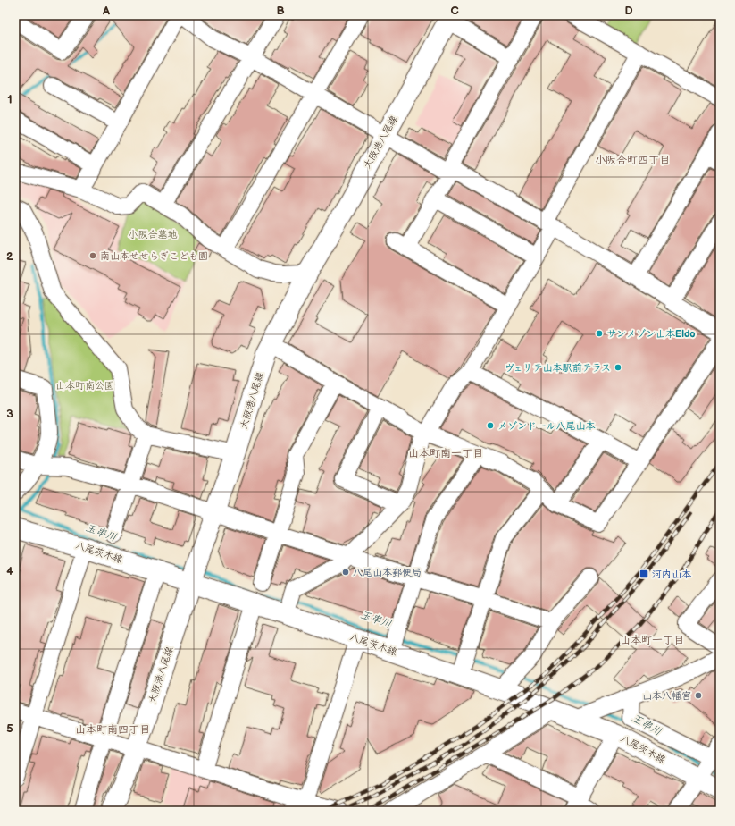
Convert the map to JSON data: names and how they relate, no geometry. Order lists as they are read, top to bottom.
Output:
{
  "streets": {
    "main road": ["大阪港八尾線", "八尾茨木線"]
  },
  "crossings": [
    ["大阪港八尾線", "八尾茨木線"]
  ],
  "districts": [
    "小阪合町四丁目",
    "山本町南一丁目",
    "山本町一丁目",
    "山本町南四丁目"
  ],
  "water": ["玉串川"],
  "parks": ["小阪合墓地", "山本町南公園"],
  "places": {
    "other": [
      "南山本せせらぎこども園",
      "サンメゾン山本Eldo",
      "ヴェリテ山本駅前テラス",
      "メゾンドール八尾山本",
      "八尾山本郵便局",
      "山本八幡宮"
    ],
    "transit": ["河内山本"]
  },
  "grid": {
    "columns": [
      "A",
      "B",
      "C",
      "D"
    ],
    "rows": [
      "1",
      "2",
      "3",
      "4",
      "5"
    ]
  }
}
